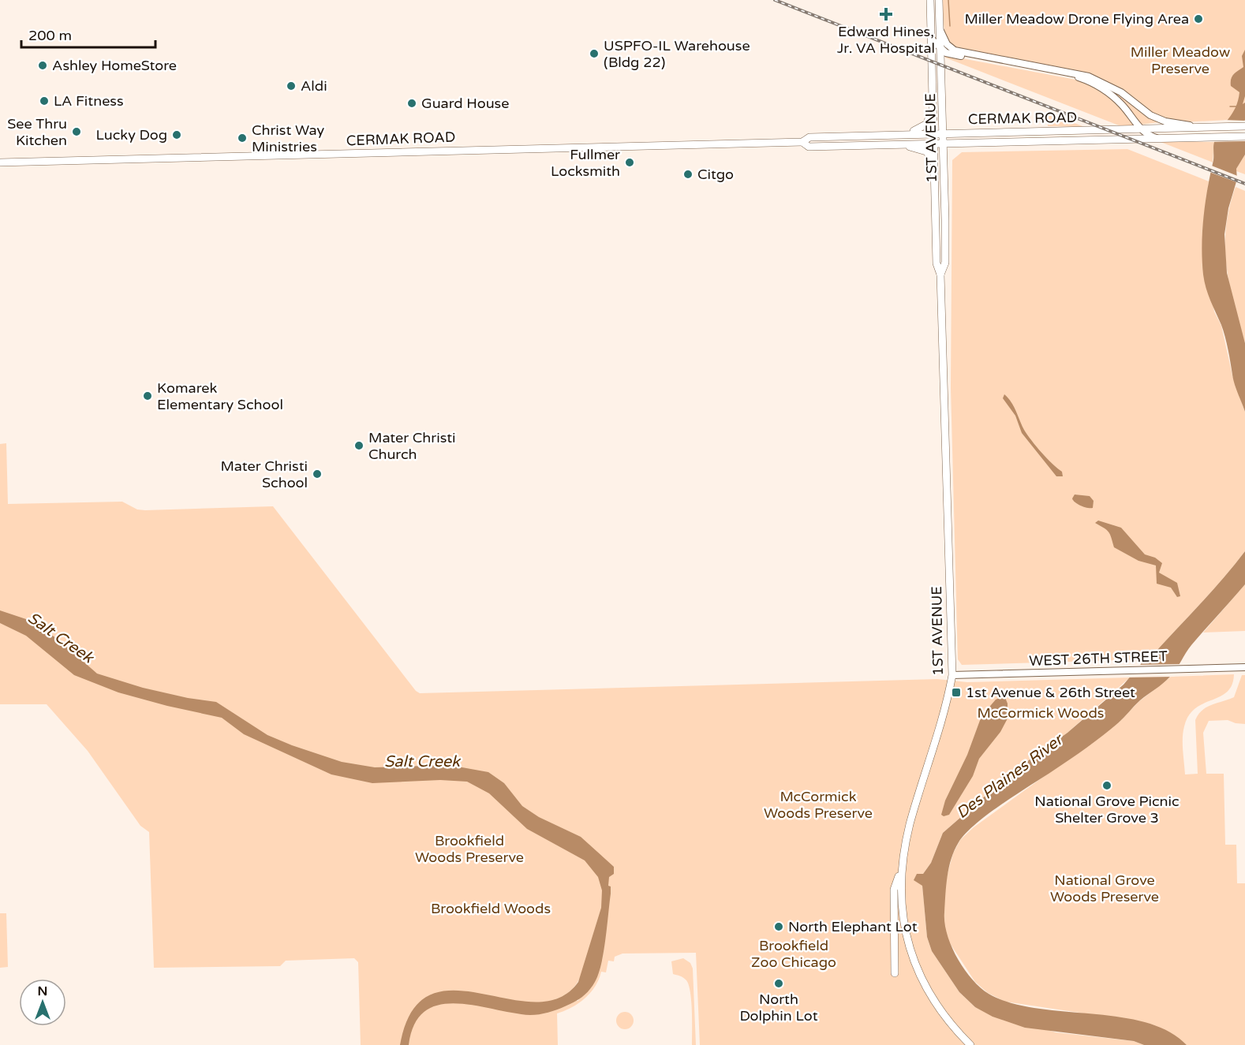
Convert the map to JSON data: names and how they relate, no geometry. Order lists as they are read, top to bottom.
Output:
{
  "streets": {
    "main road": ["CERMAK ROAD", "1ST AVENUE", "WEST 26TH STREET"]
  },
  "crossings": [
    ["CERMAK ROAD", "1ST AVENUE"],
    ["1ST AVENUE", "WEST 26TH STREET"]
  ],
  "water": ["Salt Creek", "Des Plaines River"],
  "parks": [
    "Miller Meadow Preserve",
    "McCormick Woods",
    "McCormick Woods Preserve",
    "Brookfield Woods Preserve",
    "National Grove Woods Preserve",
    "Brookfield Woods",
    "Brookfield Zoo Chicago"
  ],
  "places": {
    "health": ["Edward Hines, Jr. VA Hospital"],
    "other": [
      "Miller Meadow Drone Flying Area",
      "USPFO-IL Warehouse (Bldg 22)",
      "Ashley HomeStore",
      "Aldi",
      "LA Fitness",
      "Guard House",
      "See Thru Kitchen",
      "Lucky Dog",
      "Christ Way Ministries",
      "Fullmer Locksmith",
      "Citgo",
      "Komarek Elementary School",
      "Mater Christi Church",
      "Mater Christi School",
      "National Grove Picnic Shelter Grove 3",
      "North Elephant Lot",
      "North Dolphin Lot"
    ],
    "transit": ["1st Avenue & 26th Street"]
  },
  "scale_bar": "200 m",
  "north": "top"
}
